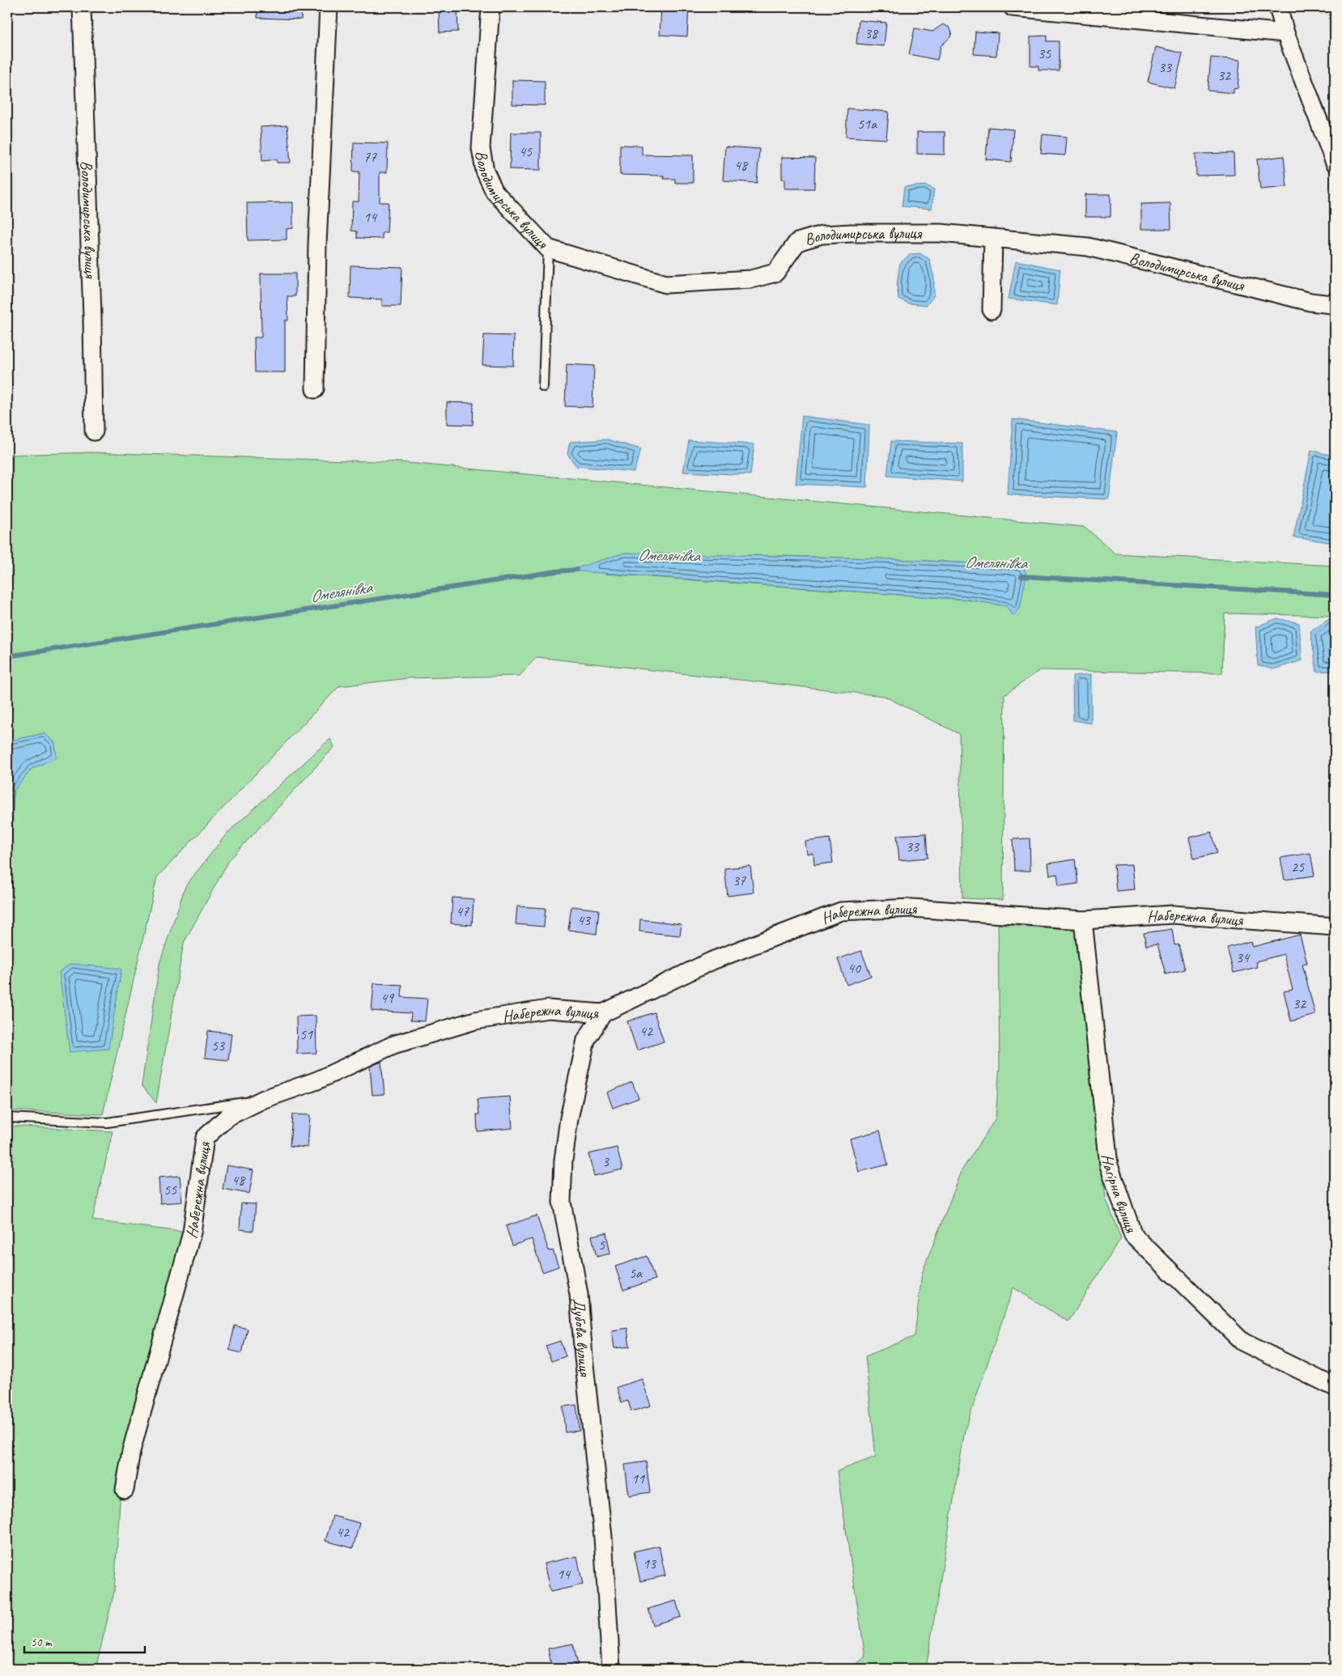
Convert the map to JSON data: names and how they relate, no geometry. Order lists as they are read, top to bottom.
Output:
{
  "streets": {
    "street": [
      "Володимирська вулиця",
      "Набережна вулиця",
      "Нагірна вулиця",
      "Дубова вулиця"
    ]
  },
  "crossings": [
    ["Набережна вулиця", "Нагірна вулиця"],
    ["Набережна вулиця", "Дубова вулиця"]
  ],
  "water": ["Омелянівка"],
  "house_numbers": [
    "38",
    "35",
    "33",
    "32",
    "51а",
    "45",
    "77",
    "48",
    "14",
    "33",
    "25",
    "37",
    "47",
    "43",
    "34",
    "40",
    "49",
    "32",
    "42",
    "51",
    "53",
    "3",
    "48",
    "55",
    "5",
    "5а",
    "11",
    "42",
    "13",
    "14"
  ],
  "scale_bar": "50 m"
}
